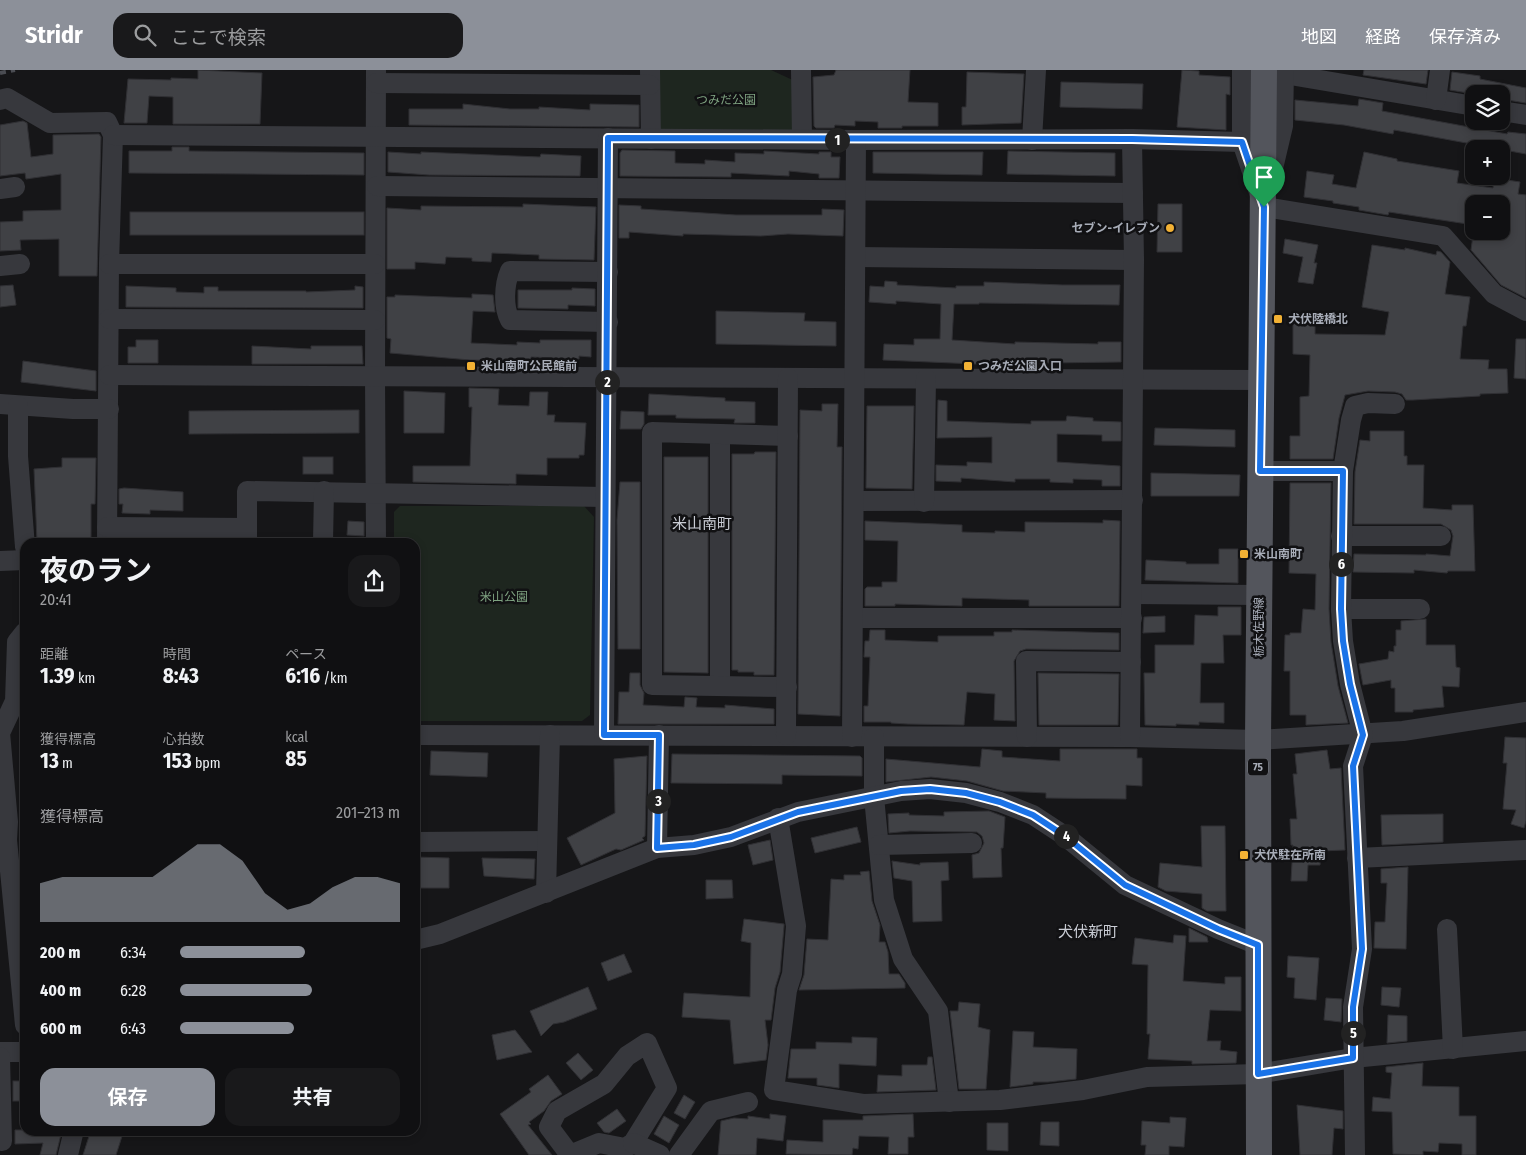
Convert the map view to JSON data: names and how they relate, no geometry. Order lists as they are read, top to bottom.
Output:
{
  "streets": {
    "main road": ["栃木佐野線", "75"]
  },
  "districts": ["米山南町", "犬伏新町"],
  "parks": ["つみだ公園", "米山公園"],
  "places": {
    "other": ["セブン-イレブン"],
    "transit": [
      "犬伏陸橋北",
      "米山南町公民館前",
      "つみだ公園入口",
      "米山南町",
      "犬伏駐在所南"
    ]
  },
  "page": {
    "header": "Stridr",
    "search": "ここで検索",
    "nav": ["地図", "経路", "保存済み"],
    "map_buttons": ["+", "−"],
    "pins": [
      "1",
      "2",
      "6",
      "3",
      "4",
      "5"
    ],
    "heading": ["夜のラン", "20:41"],
    "stats": [
      ["距離", "1.39 km"],
      ["時間", "8:43"],
      ["ペース", "6:16 /km"],
      ["獲得標高", "13 m"],
      ["心拍数", "153 bpm"],
      ["kcal", "85"]
    ],
    "chart": ["獲得標高", "201–213 m"],
    "list": [
      {
        "name": "200 m",
        "note": "6:34"
      },
      {
        "name": "400 m",
        "note": "6:28"
      },
      {
        "name": "600 m",
        "note": "6:43"
      }
    ],
    "buttons": ["保存", "共有"]
  }
}
